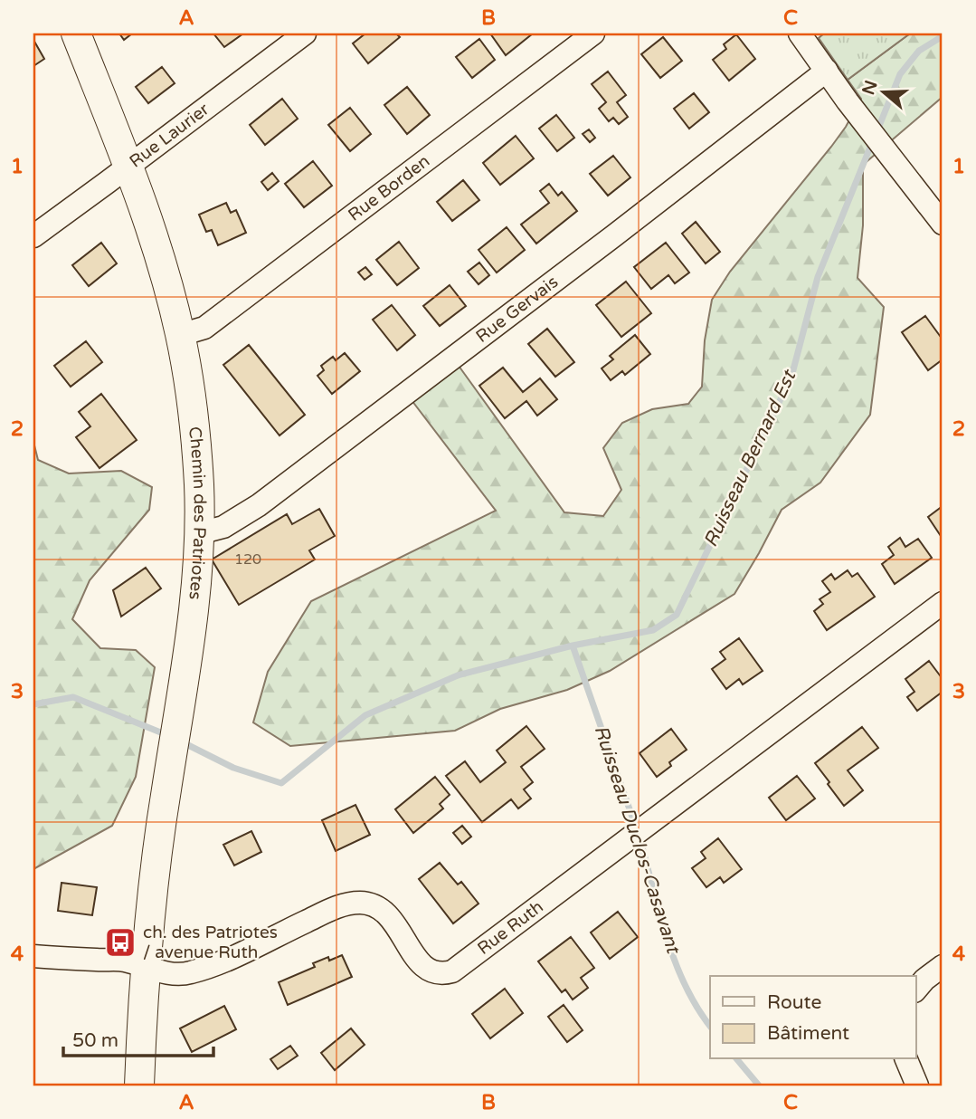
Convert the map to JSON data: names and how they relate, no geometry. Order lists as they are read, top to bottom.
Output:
{
  "streets": {
    "main road": ["Chemin des Patriotes"],
    "street": [
      "Rue Laurier",
      "Rue Borden",
      "Rue Gervais",
      "Rue Ruth"
    ]
  },
  "crossings": [
    ["Rue Laurier", "Chemin des Patriotes"],
    ["Rue Borden", "Chemin des Patriotes"],
    ["Rue Gervais", "Chemin des Patriotes"],
    ["Chemin des Patriotes", "Rue Ruth"]
  ],
  "water": ["Ruisseau Bernard Est", "Ruisseau Duclos-Casavant"],
  "places": {
    "bus stop": ["ch. des Patriotes / avenue Ruth"]
  },
  "house_numbers": ["120"],
  "legend": ["Route", "Bâtiment"],
  "scale_bar": "50 m",
  "north": "left",
  "grid": {
    "columns": ["A", "B", "C"],
    "rows": [
      "1",
      "2",
      "3",
      "4"
    ]
  }
}
